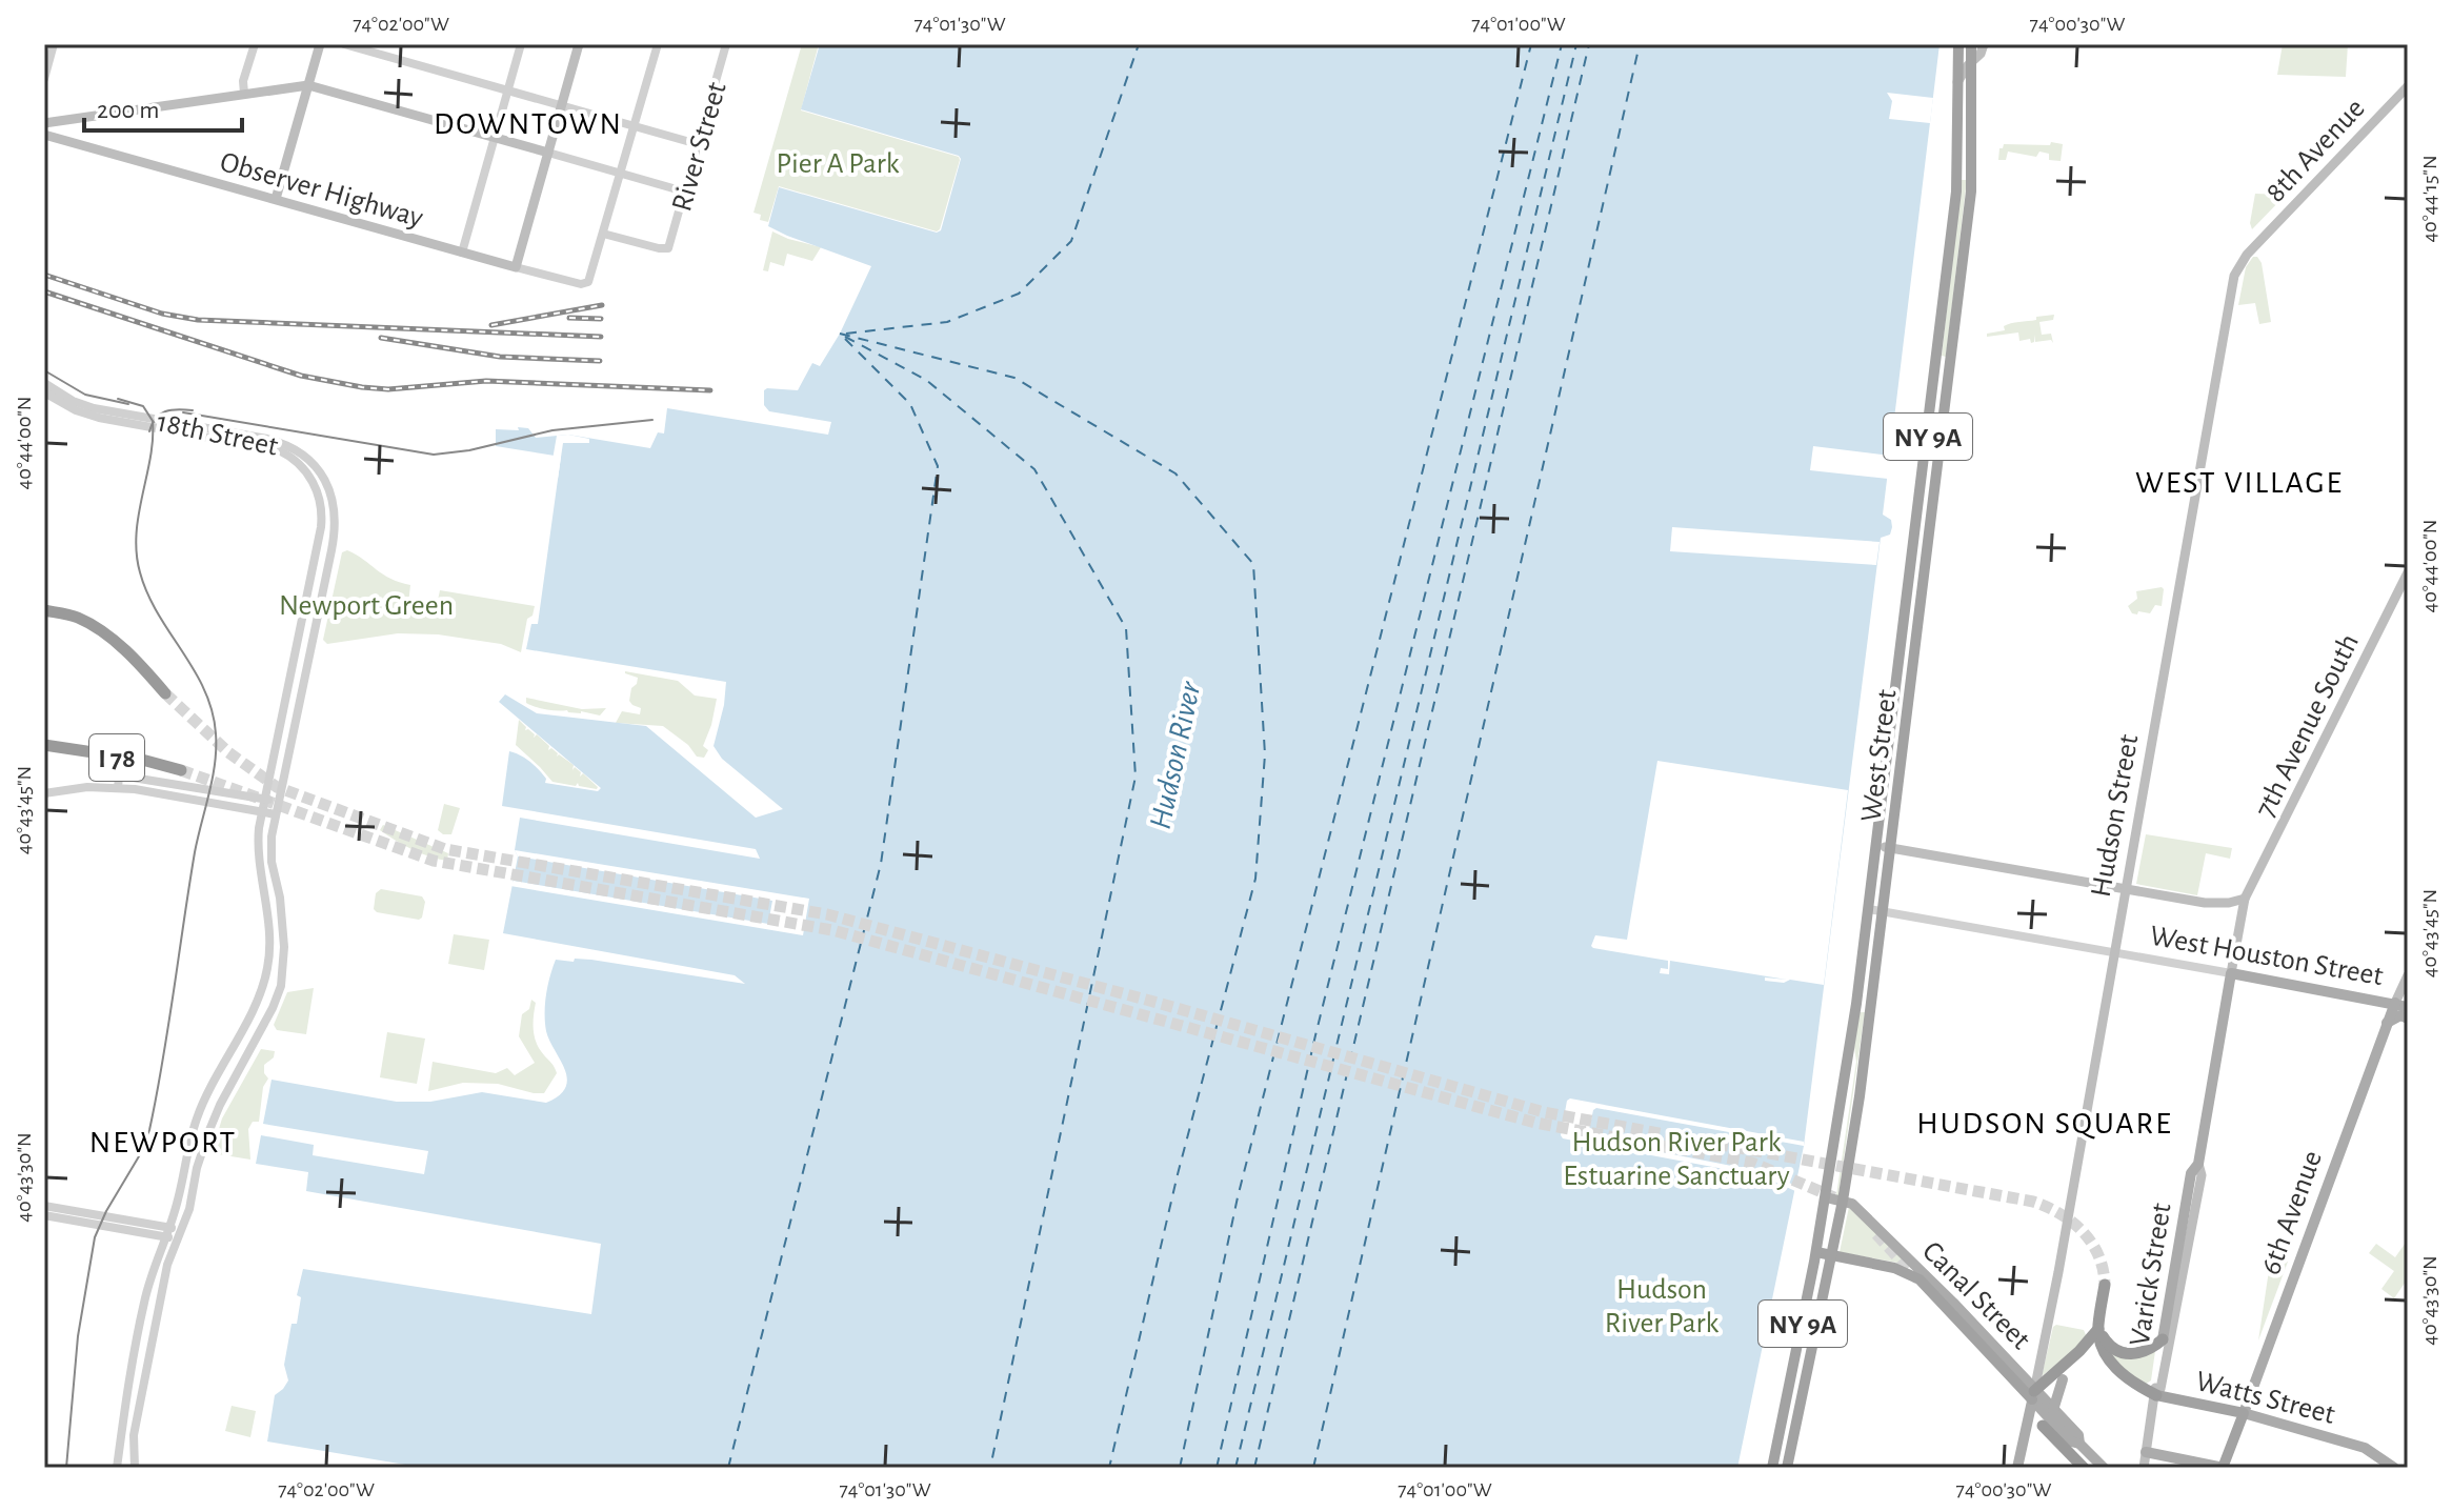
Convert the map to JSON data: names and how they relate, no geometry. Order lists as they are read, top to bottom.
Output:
{
  "streets": {
    "highway": [
      "NY 9A",
      "West Street",
      "I 78",
      "6th Avenue",
      "Canal Street",
      "Watts Street"
    ],
    "main road": [
      "8th Avenue",
      "Observer Highway",
      "7th Avenue South",
      "Hudson Street",
      "West Houston Street",
      "Varick Street"
    ],
    "street": ["River Street", "18th Street"]
  },
  "crossings": [
    ["River Street", "Observer Highway"],
    ["8th Avenue", "Hudson Street"],
    ["7th Avenue South", "Varick Street"],
    ["West Street", "West Houston Street"],
    ["West Street", "Canal Street"],
    ["Hudson Street", "West Houston Street"],
    ["Hudson Street", "Canal Street"],
    ["West Houston Street", "6th Avenue"],
    ["West Houston Street", "Varick Street"],
    ["6th Avenue", "Watts Street"],
    ["Varick Street", "Watts Street"]
  ],
  "districts": [
    "DOWNTOWN",
    "WEST VILLAGE",
    "HUDSON SQUARE",
    "NEWPORT"
  ],
  "water": ["Hudson River"],
  "parks": [
    "Pier A Park",
    "Newport Green",
    "Hudson River Park Estuarine Sanctuary",
    "Hudson River Park"
  ],
  "scale_bar": "200 m",
  "coordinates": [
    "74°02'00\"W",
    "74°01'30\"W",
    "74°01'00\"W",
    "74°00'30\"W",
    "40°44'15\"N",
    "40°44'00\"N",
    "40°43'45\"N",
    "40°43'30\"N"
  ]
}
